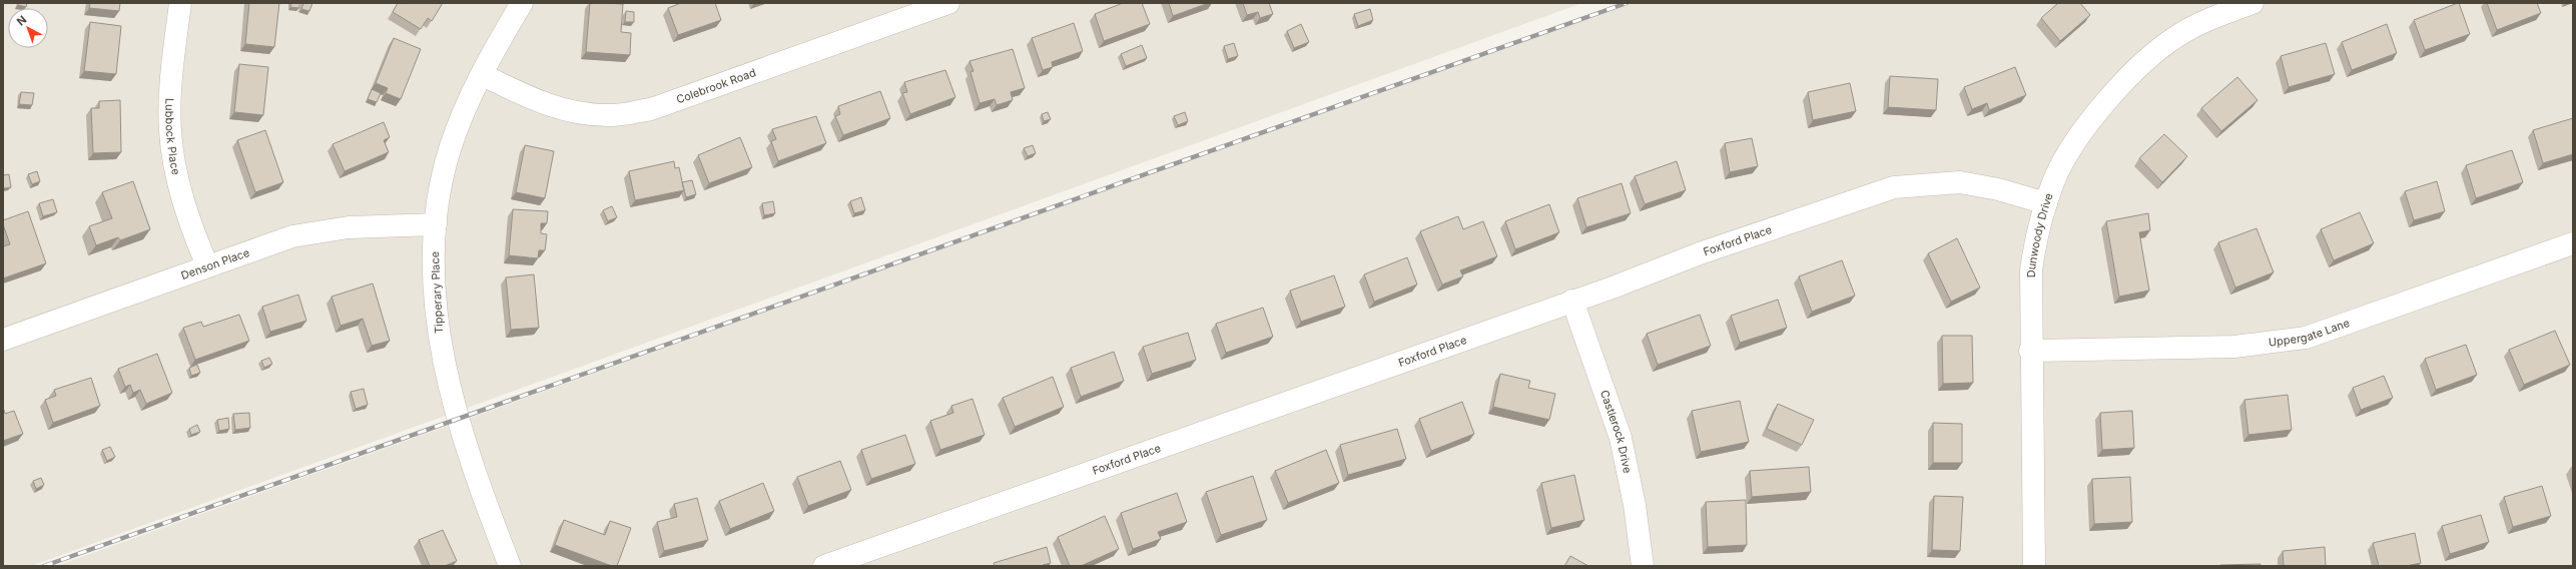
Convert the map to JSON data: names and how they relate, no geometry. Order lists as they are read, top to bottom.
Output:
{
  "streets": {
    "street": [
      "Colebrook Road",
      "Lubbock Place",
      "Dunwoody Drive",
      "Foxford Place",
      "Denson Place",
      "Tipperary Place",
      "Uppergate Lane",
      "Castlerock Drive"
    ]
  },
  "crossings": [
    ["Colebrook Road", "Tipperary Place"],
    ["Lubbock Place", "Denson Place"],
    ["Dunwoody Drive", "Foxford Place"],
    ["Dunwoody Drive", "Uppergate Lane"],
    ["Foxford Place", "Castlerock Drive"],
    ["Denson Place", "Tipperary Place"]
  ],
  "north": "top left"
}
